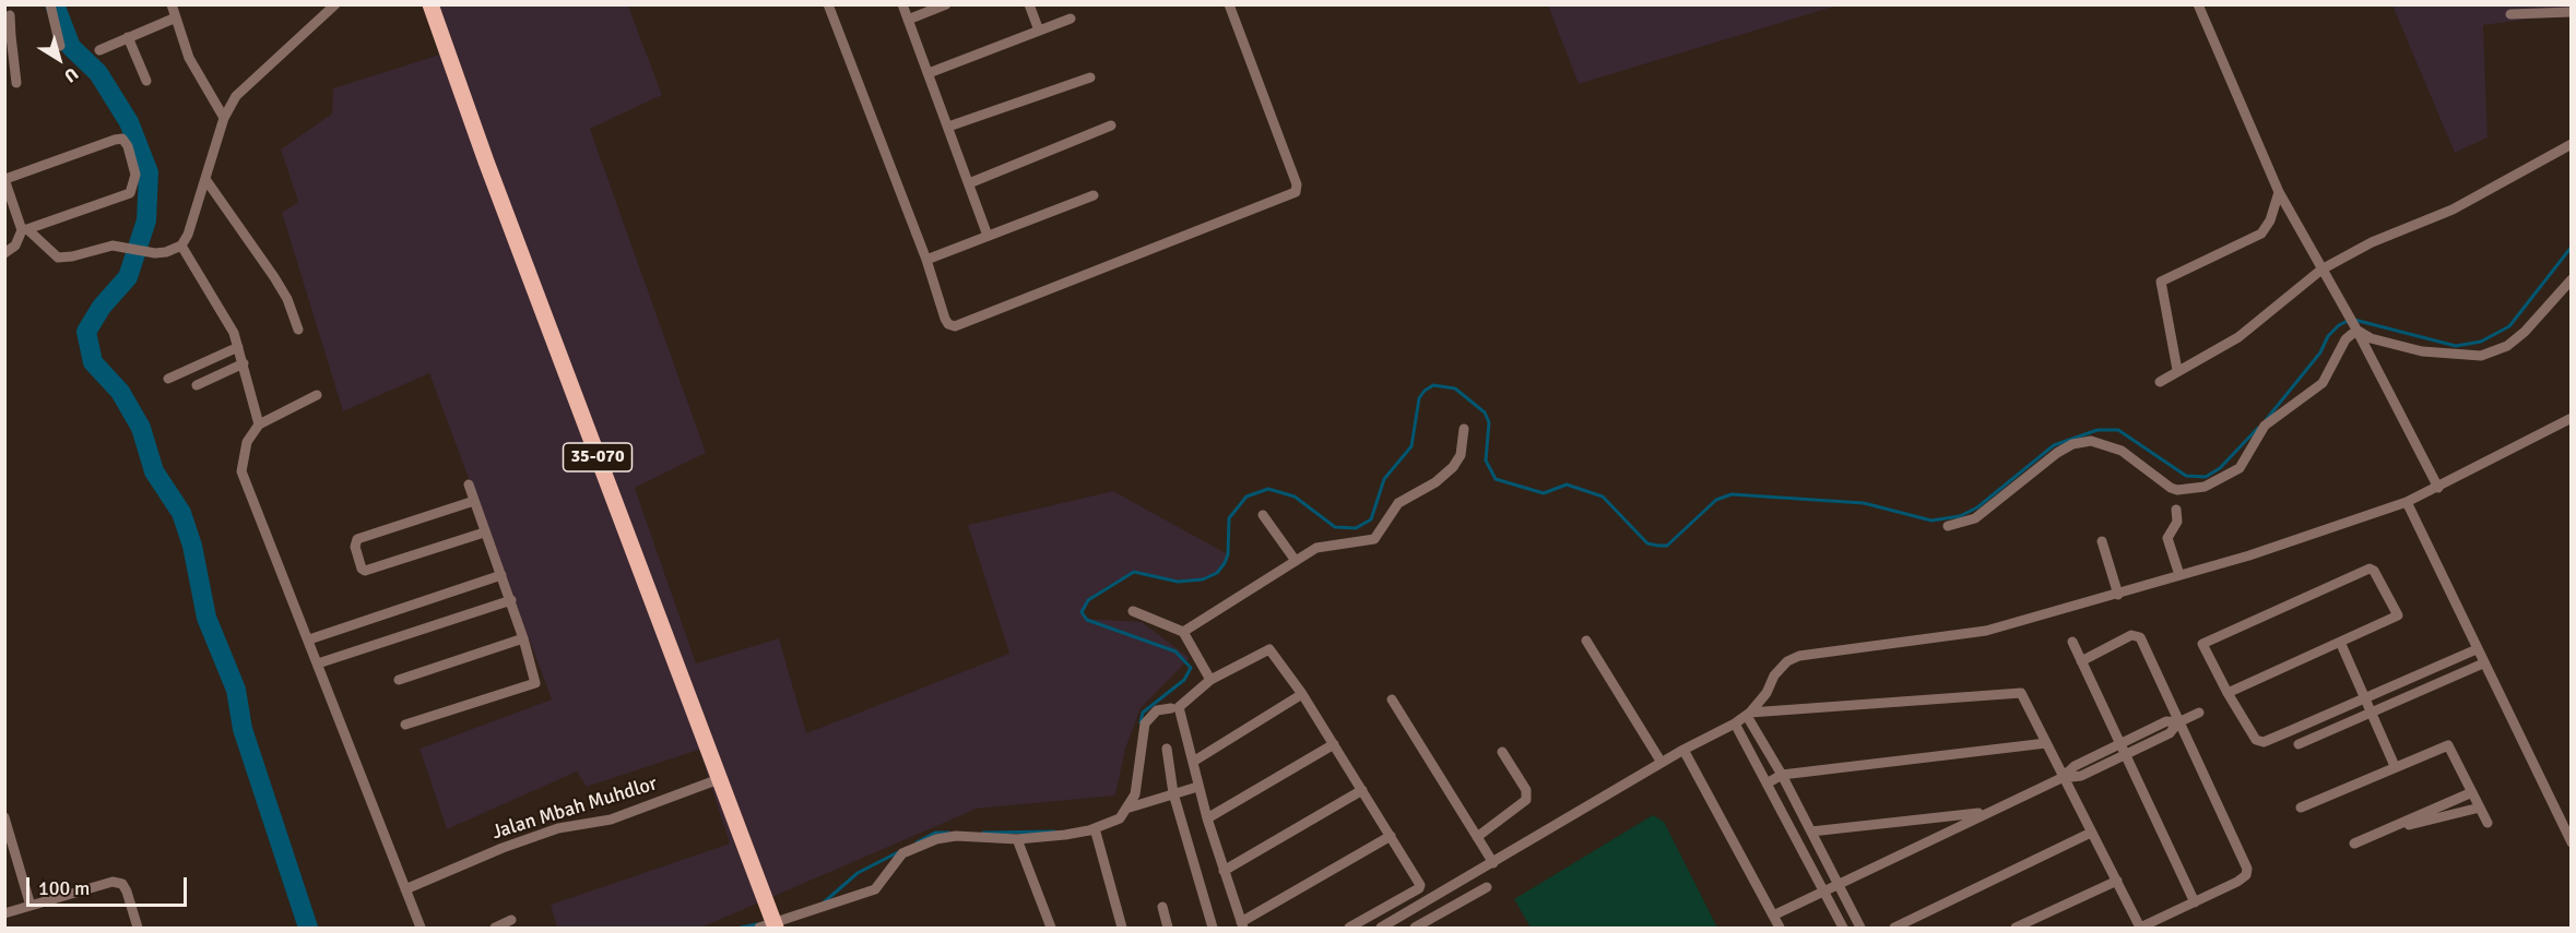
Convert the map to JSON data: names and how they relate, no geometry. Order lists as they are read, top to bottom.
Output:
{
  "streets": {
    "main road": ["35-070"],
    "street": ["Jalan Mbah Muhdlor"]
  },
  "crossings": [
    ["35-070", "Jalan Mbah Muhdlor"]
  ],
  "scale_bar": "100 m",
  "north": "bottom right"
}
